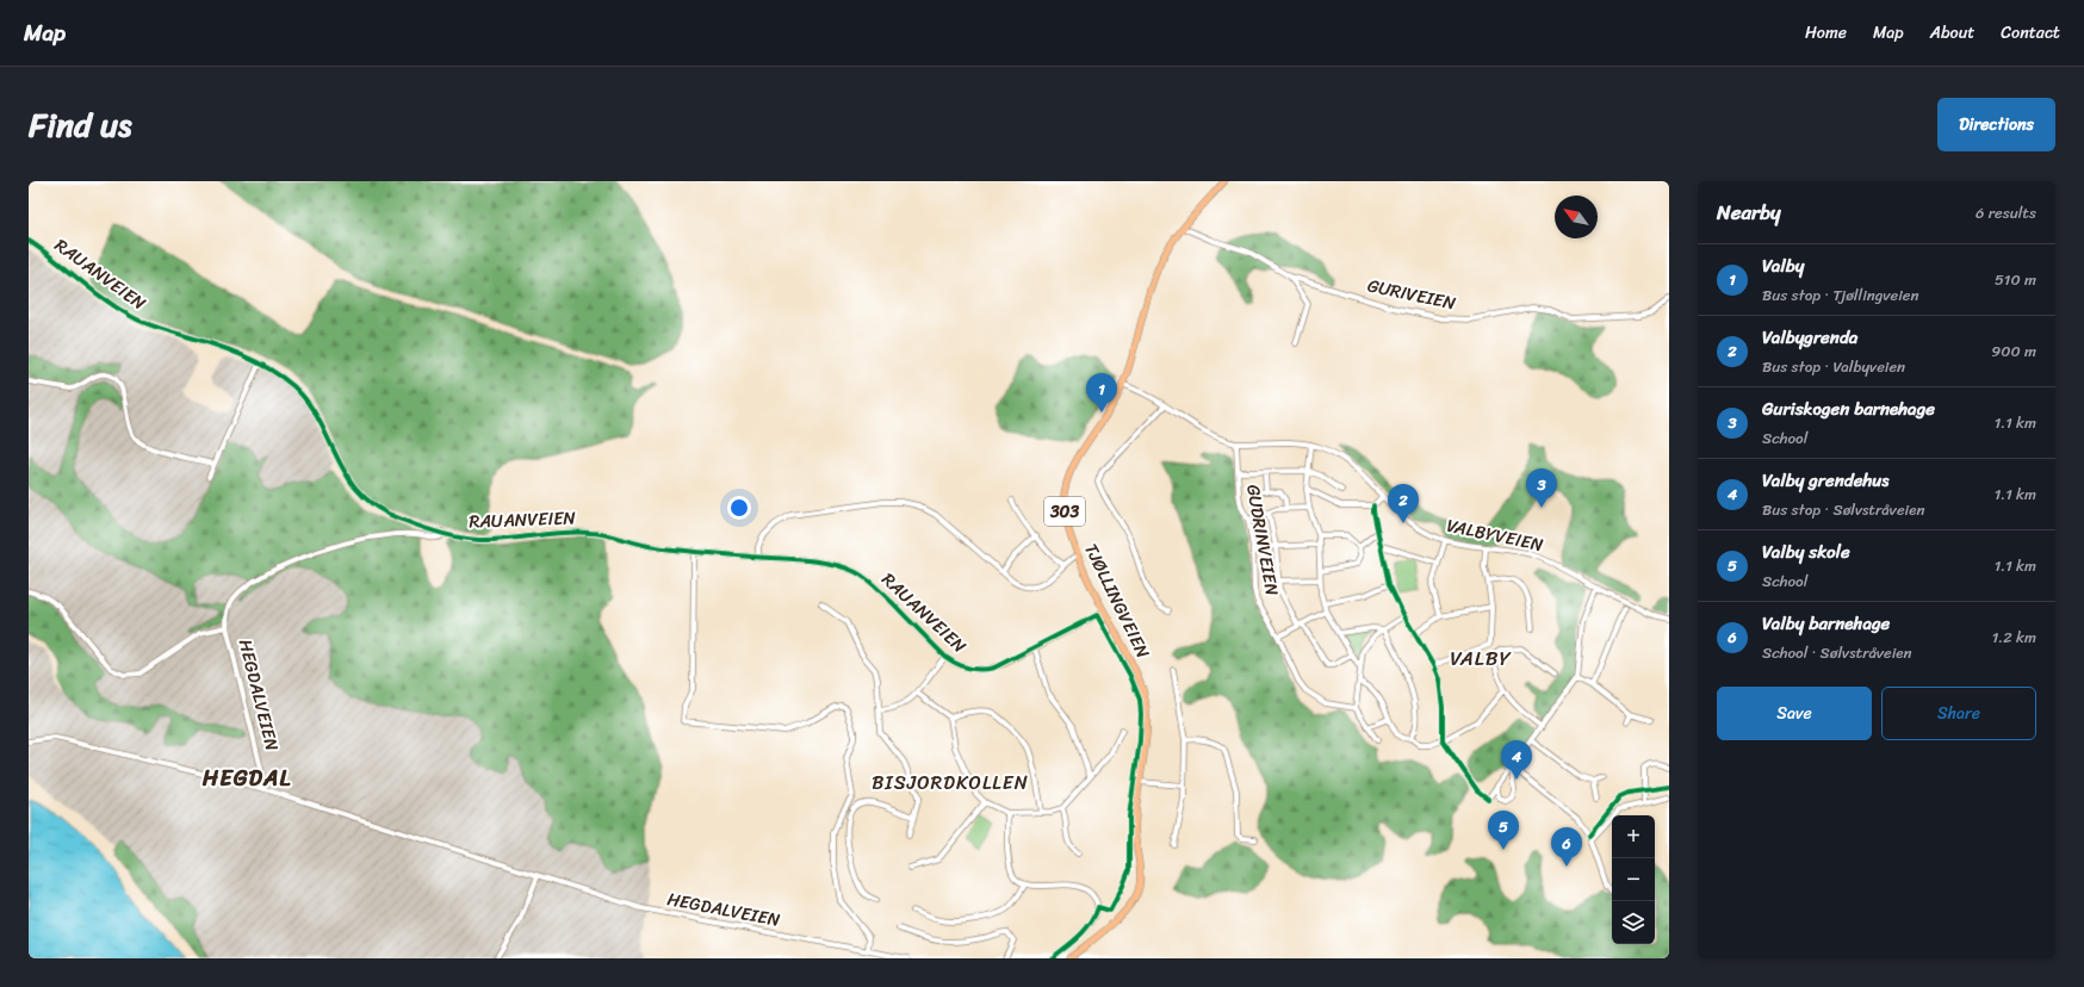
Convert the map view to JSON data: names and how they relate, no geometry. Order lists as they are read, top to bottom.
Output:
{
  "streets": {
    "main road": ["RAUANVEIEN", "303", "TJØLLINGVEIEN"],
    "street": [
      "GURIVEIEN",
      "VALBYVEIEN",
      "GUDRINVEIEN",
      "HEGDALVEIEN"
    ]
  },
  "crossings": [
    ["RAUANVEIEN", "TJØLLINGVEIEN"],
    ["GURIVEIEN", "TJØLLINGVEIEN"],
    ["VALBYVEIEN", "GUDRINVEIEN"],
    ["VALBYVEIEN", "TJØLLINGVEIEN"]
  ],
  "districts": ["VALBY", "HEGDAL", "BISJORDKOLLEN"],
  "north": "top left",
  "page": {
    "header": "Map",
    "nav": [
      "Home",
      "Map",
      "About",
      "Contact"
    ],
    "title": "Find us",
    "buttons": [
      "Directions",
      ["Save", "Share"]
    ],
    "heading": ["Nearby", "6 results"],
    "list": [
      {
        "mark": "1",
        "name": "Valby",
        "note": "Bus stop · Tjøllingveien",
        "value": "510 m"
      },
      {
        "mark": "2",
        "name": "Valbygrenda",
        "note": "Bus stop · Valbyveien",
        "value": "900 m"
      },
      {
        "mark": "3",
        "name": "Guriskogen barnehage",
        "note": "School",
        "value": "1.1 km"
      },
      {
        "mark": "4",
        "name": "Valby grendehus",
        "note": "Bus stop · Sølvstråveien",
        "value": "1.1 km"
      },
      {
        "mark": "5",
        "name": "Valby skole",
        "note": "School",
        "value": "1.1 km"
      },
      {
        "mark": "6",
        "name": "Valby barnehage",
        "note": "School · Sølvstråveien",
        "value": "1.2 km"
      }
    ],
    "pins": [
      "1",
      "3",
      "2",
      "4",
      "5",
      "6"
    ],
    "map_buttons": ["+", "−"]
  }
}
